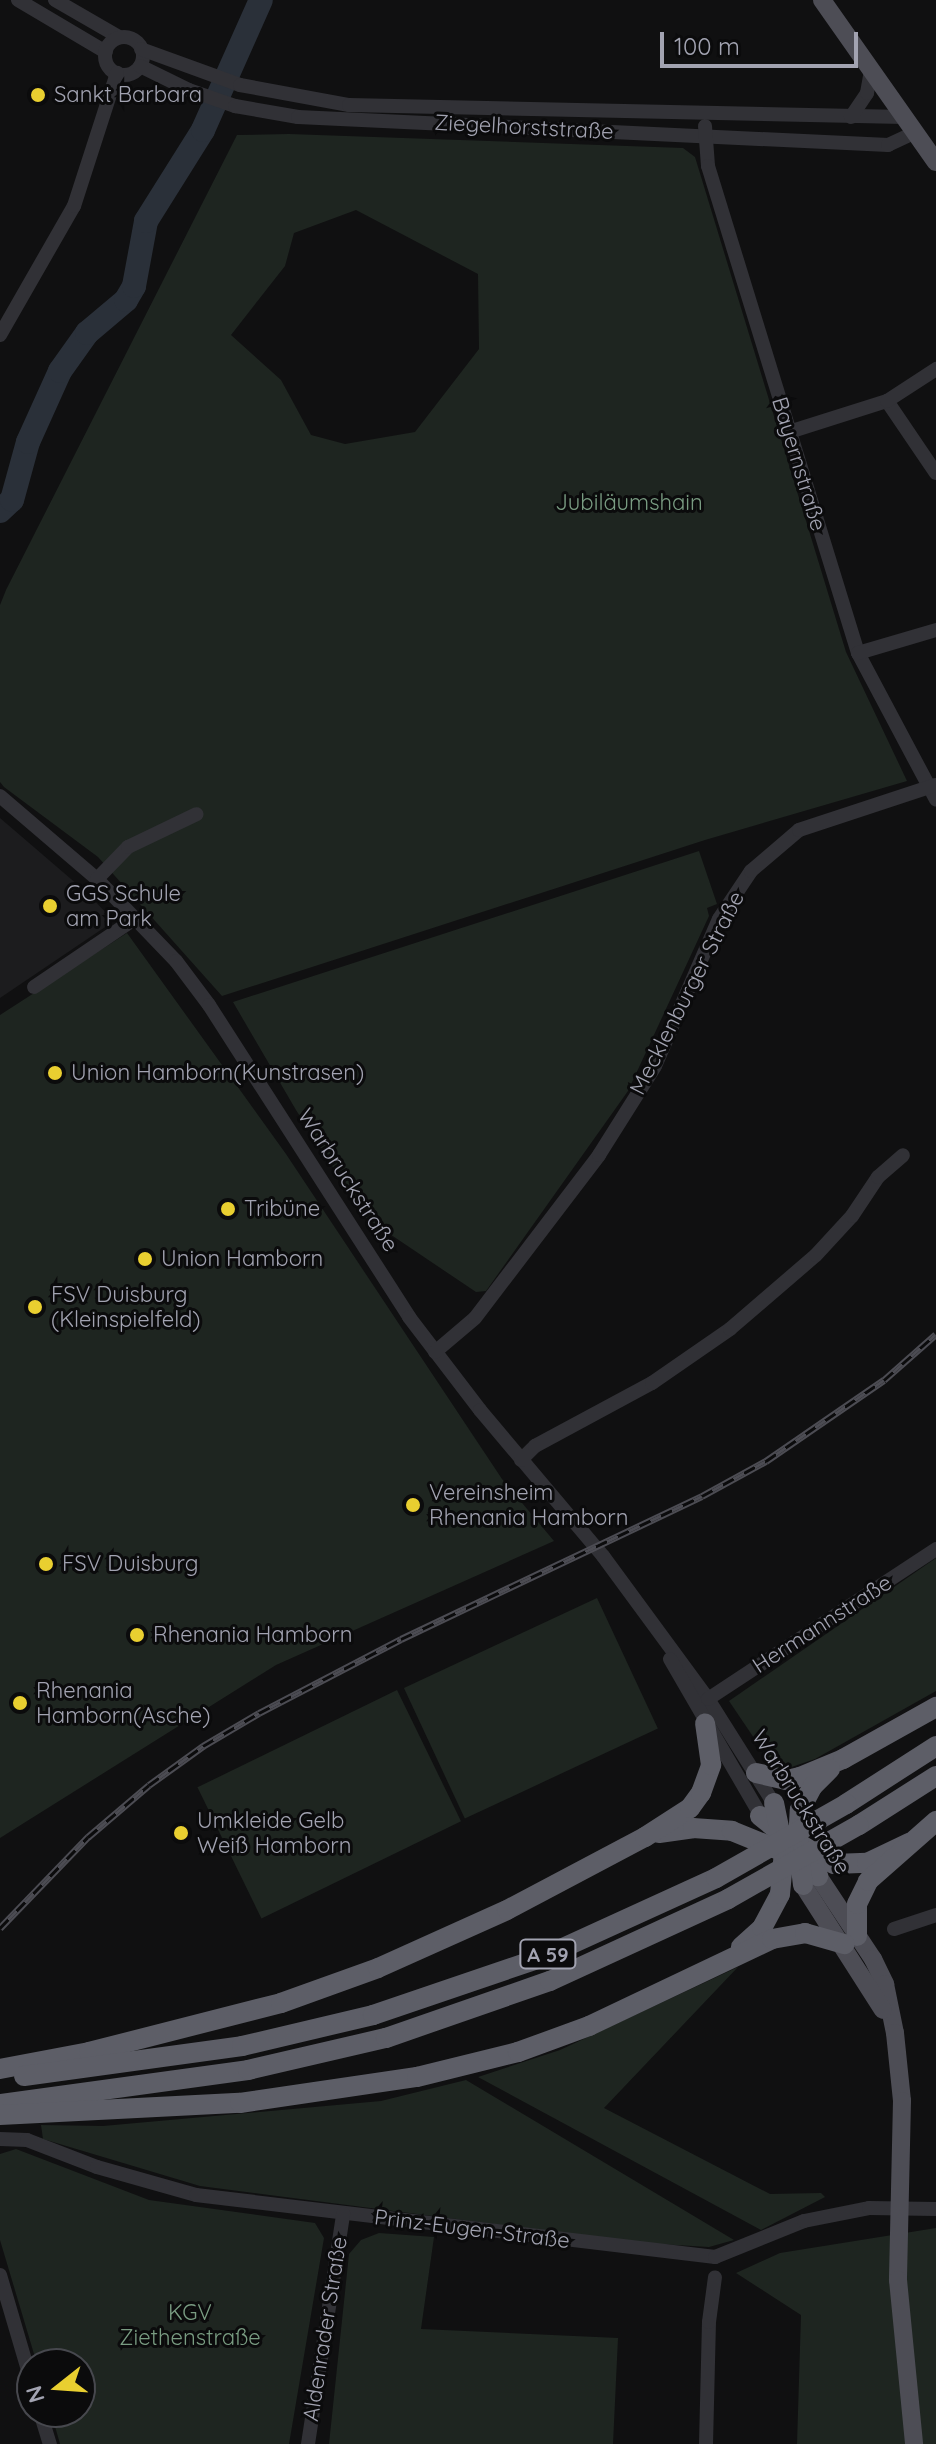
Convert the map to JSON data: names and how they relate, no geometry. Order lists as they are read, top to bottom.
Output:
{
  "streets": {
    "highway": ["A 59"],
    "main road": ["Warbruckstraße"],
    "street": [
      "Ziegelhorststraße",
      "Bayernstraße",
      "Mecklenburger Straße",
      "Hermannstraße",
      "Prinz-Eugen-Straße",
      "Aldenrader Straße"
    ]
  },
  "crossings": [
    ["Ziegelhorststraße", "Bayernstraße"],
    ["Bayernstraße", "Mecklenburger Straße"],
    ["Mecklenburger Straße", "Warbruckstraße"],
    ["Warbruckstraße", "Hermannstraße"],
    ["Warbruckstraße", "Prinz-Eugen-Straße"],
    ["Prinz-Eugen-Straße", "Aldenrader Straße"]
  ],
  "parks": ["Jubiläumshain", "KGV Ziethenstraße"],
  "places": [
    "Sankt Barbara",
    "GGS Schule am Park",
    "Union Hamborn(Kunstrasen)",
    "Tribüne",
    "Union Hamborn",
    "FSV Duisburg (Kleinspielfeld)",
    "Vereinsheim Rhenania Hamborn",
    "FSV Duisburg",
    "Rhenania Hamborn",
    "Rhenania Hamborn(Asche)",
    "Umkleide Gelb Weiß Hamborn"
  ],
  "scale_bar": "100 m",
  "north": "left"
}
